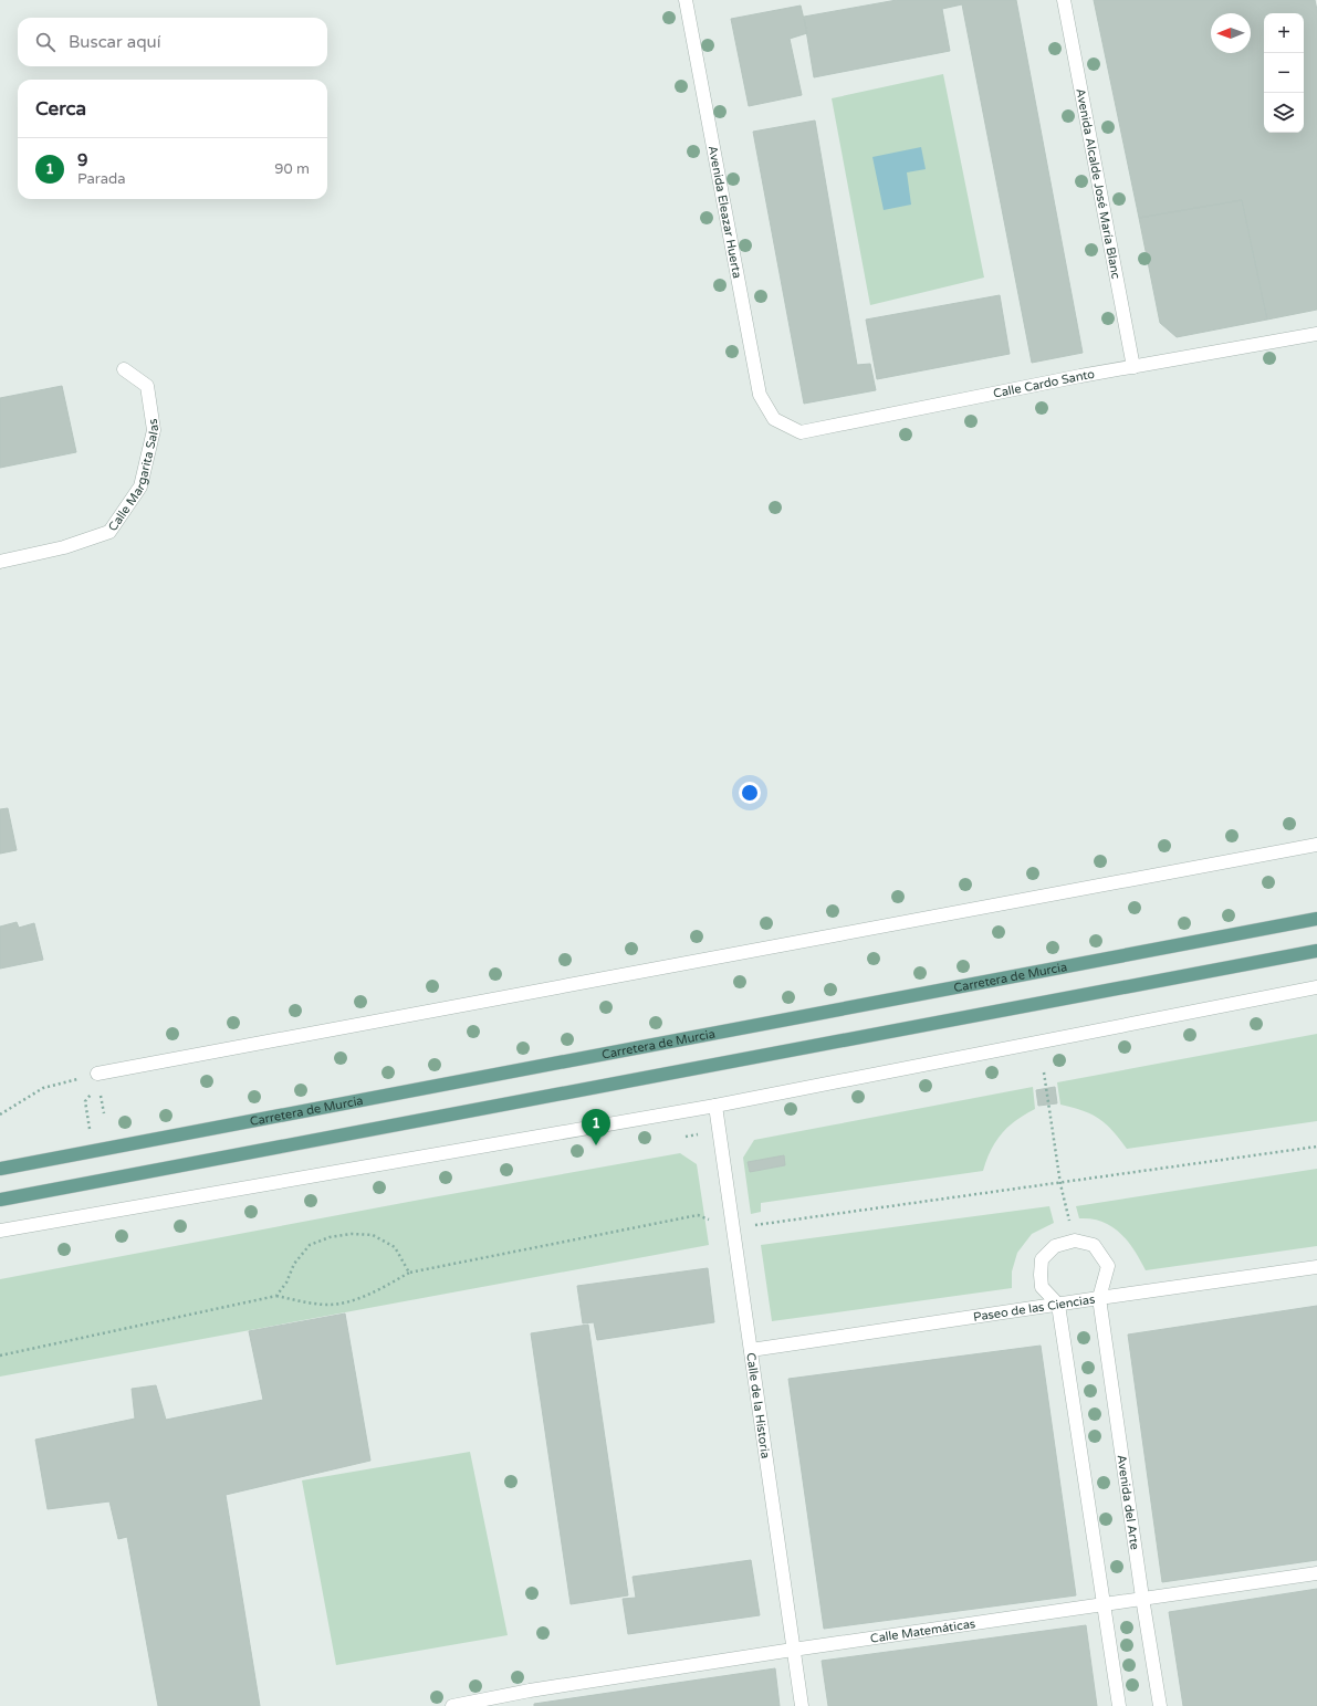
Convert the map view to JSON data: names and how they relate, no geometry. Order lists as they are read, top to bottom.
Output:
{
  "streets": {
    "main road": ["Carretera de Murcia"],
    "street": [
      "Avenida Alcalde José María Blanc",
      "Avenida Eleazar Huerta",
      "Calle Cardo Santo",
      "Calle Margarita Salas",
      "Paseo de las Ciencias",
      "Calle de la Historia",
      "Avenida del Arte",
      "Calle Matemáticas"
    ]
  },
  "crossings": [
    ["Avenida Alcalde José María Blanc", "Calle Cardo Santo"],
    ["Avenida Eleazar Huerta", "Calle Cardo Santo"],
    ["Paseo de las Ciencias", "Calle de la Historia"],
    ["Paseo de las Ciencias", "Avenida del Arte"],
    ["Calle de la Historia", "Calle Matemáticas"],
    ["Avenida del Arte", "Calle Matemáticas"]
  ],
  "north": "left",
  "page": {
    "map_buttons": ["+", "−"],
    "search": "Buscar aquí",
    "heading": "Cerca",
    "list": [
      {
        "mark": "1",
        "name": "9",
        "note": "Parada",
        "value": "90 m"
      }
    ],
    "pins": "1"
  }
}
